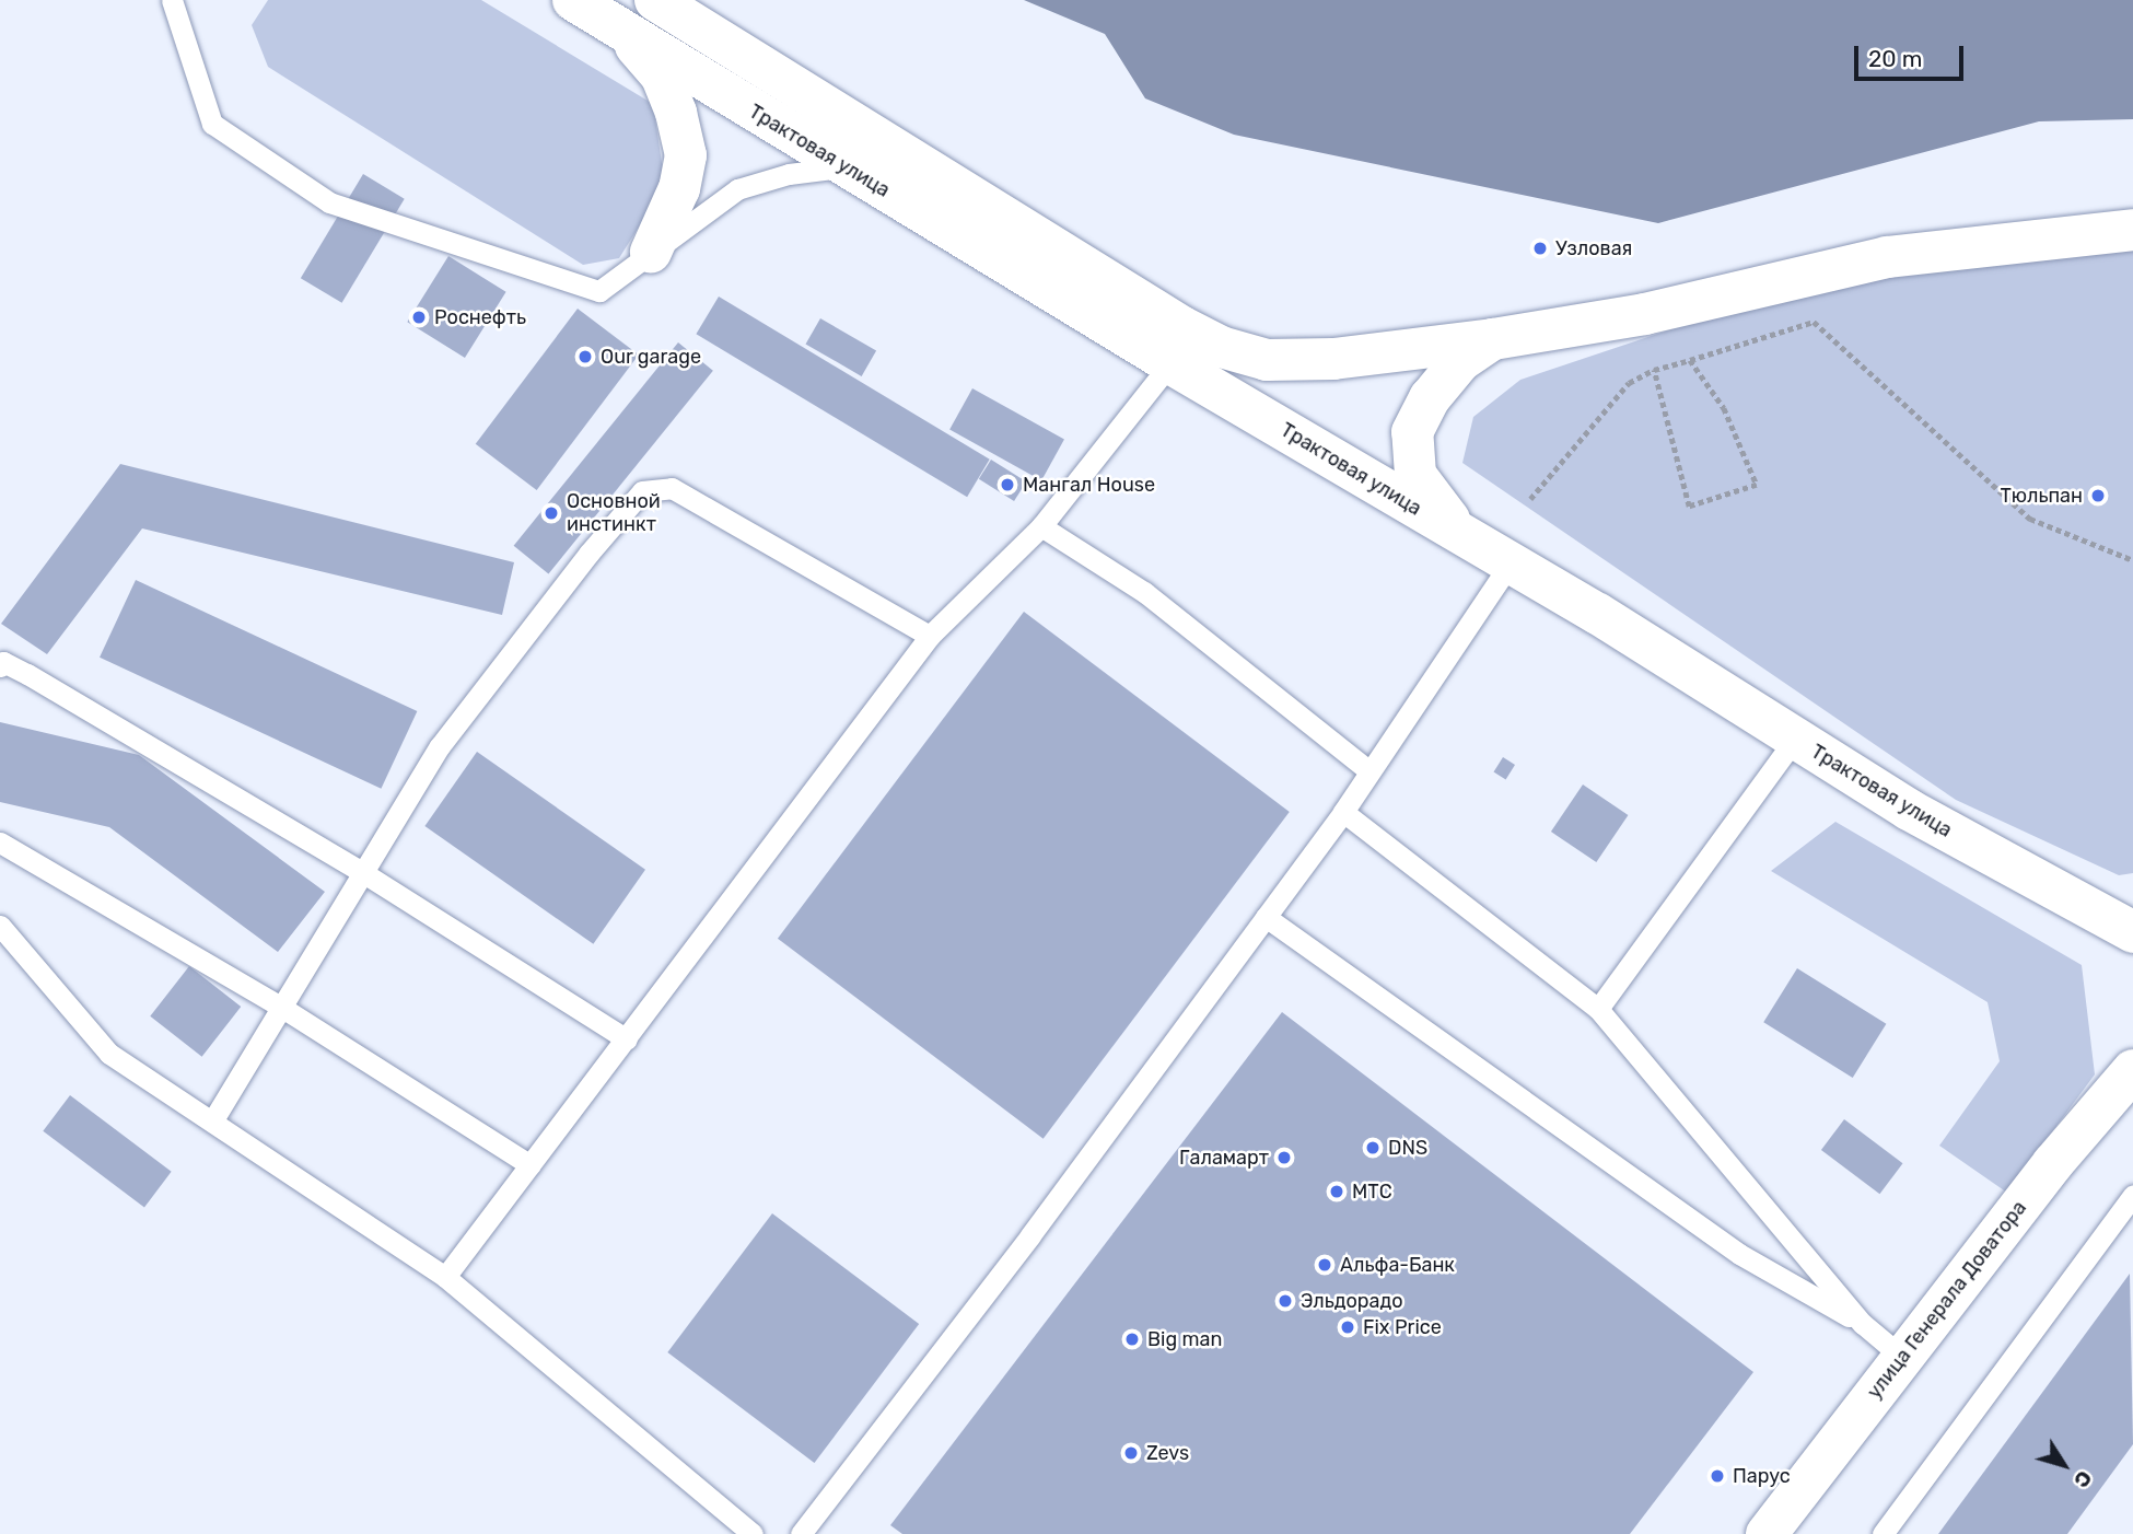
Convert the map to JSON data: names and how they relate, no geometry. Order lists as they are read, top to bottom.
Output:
{
  "streets": {
    "main road": ["Трактовая улица", "улица Генерала Доватора"]
  },
  "places": [
    "Узловая",
    "Роснефть",
    "Our garage",
    "Мангал House",
    "Тюльпан",
    "Основной инстинкт",
    "DNS",
    "Галамарт",
    "МТС",
    "Альфа-Банк",
    "Эльдорадо",
    "Fix Price",
    "Big man",
    "Zevs",
    "Парус"
  ],
  "scale_bar": "20 m",
  "north": "bottom right"
}
